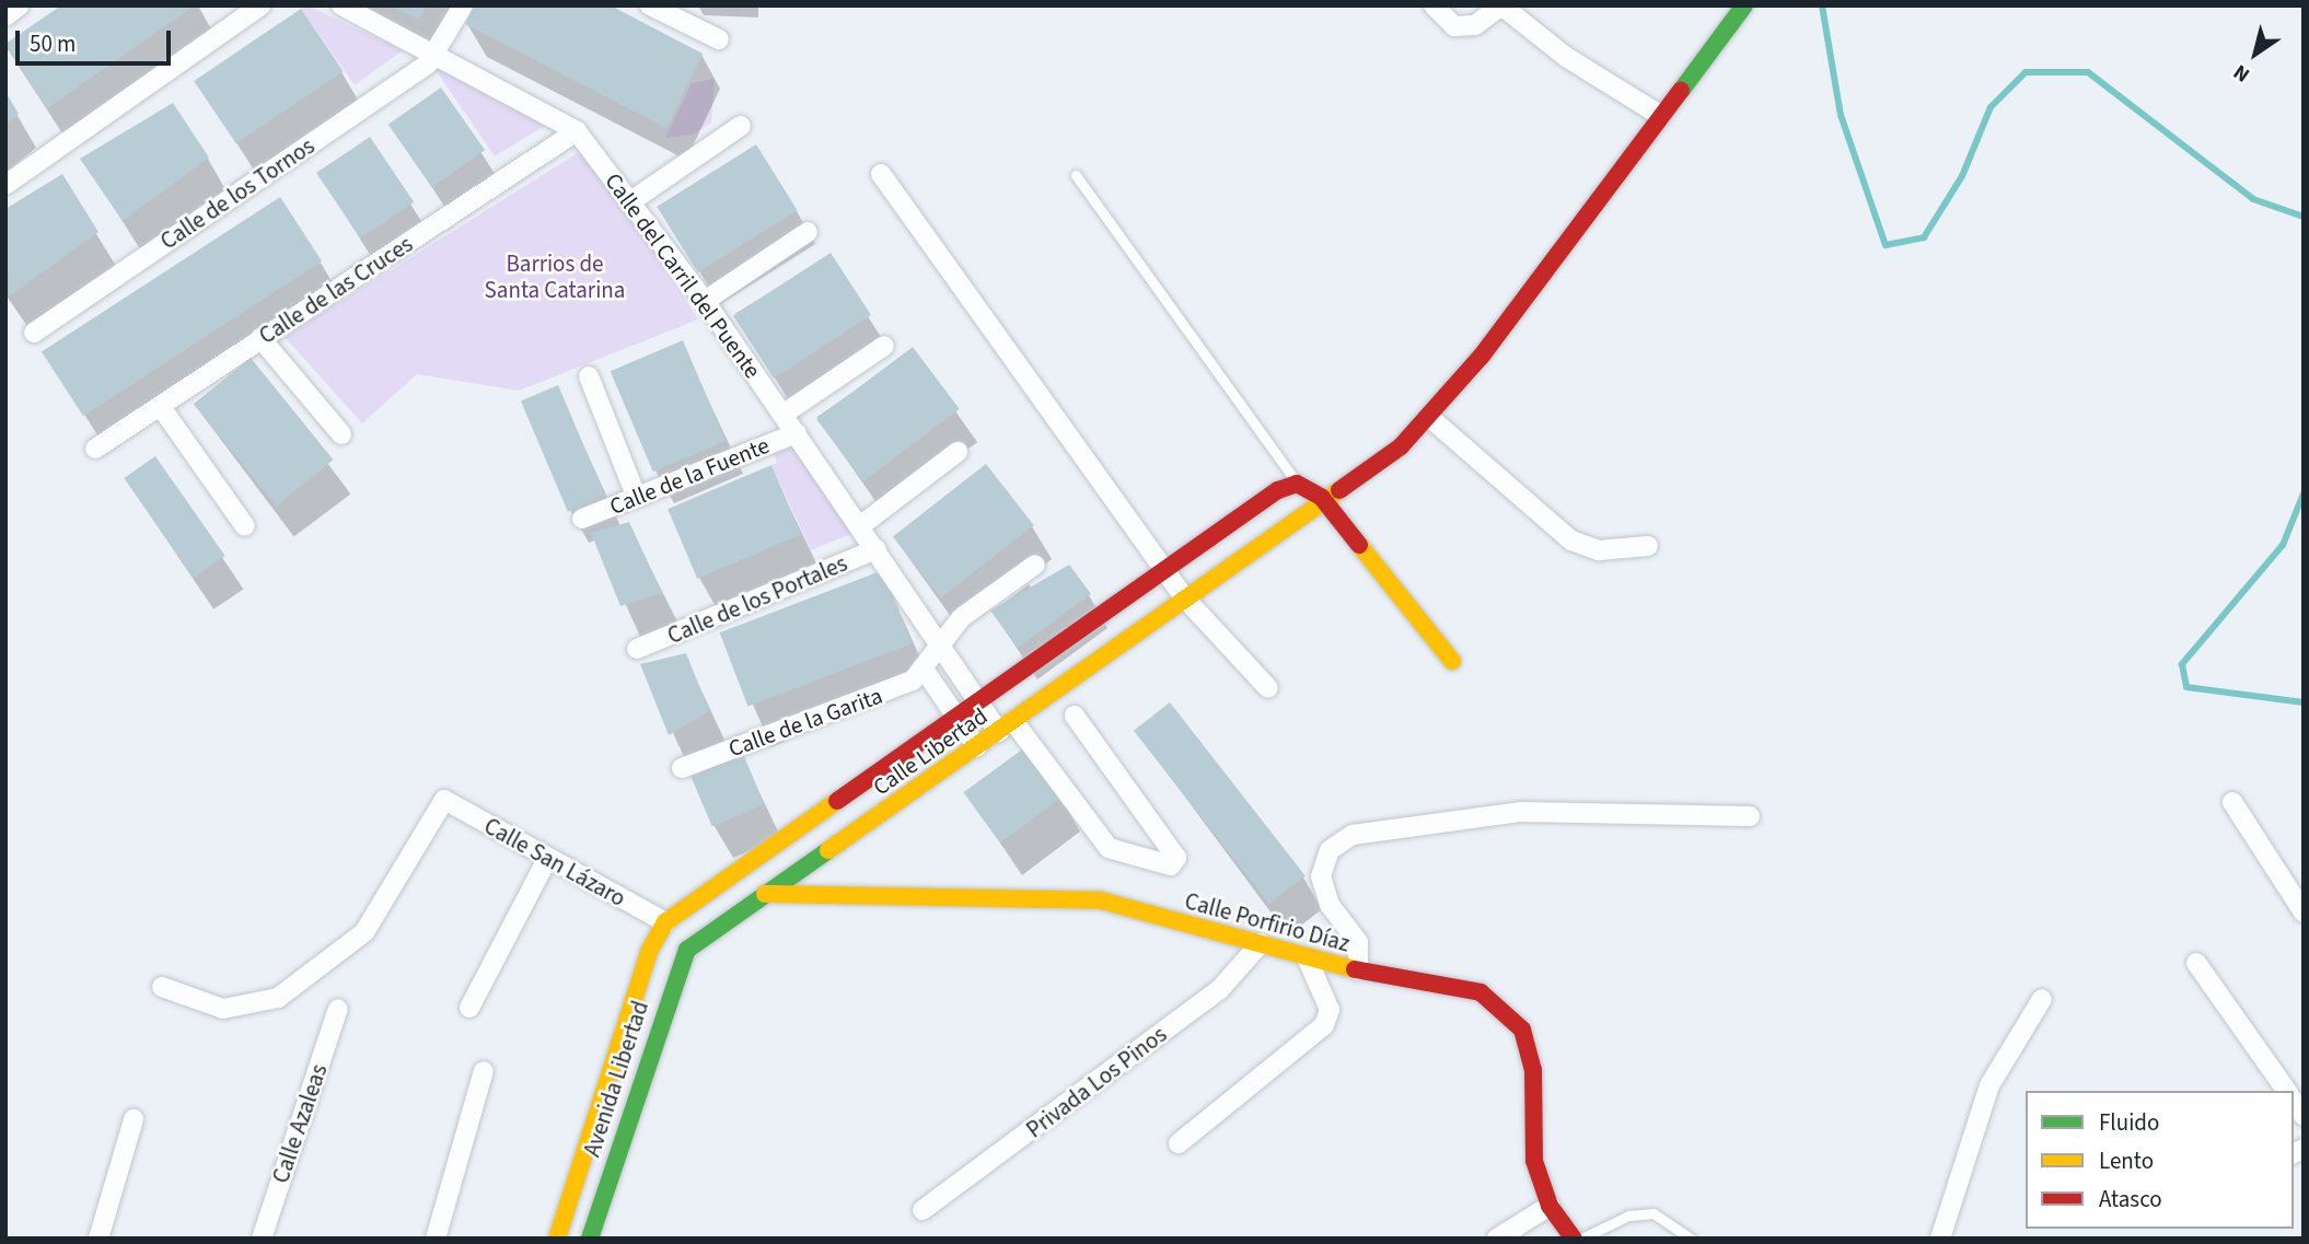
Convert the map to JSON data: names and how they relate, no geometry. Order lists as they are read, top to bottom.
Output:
{
  "streets": {
    "street": [
      "Calle de los Tornos",
      "Calle del Carril del Puente",
      "Calle de las Cruces",
      "Calle de la Fuente",
      "Calle de los Portales",
      "Calle de la Garita",
      "Calle Libertad",
      "Calle San Lázaro",
      "Calle Porfirio Díaz",
      "Avenida Libertad",
      "Privada Los Pinos",
      "Calle Azaleas"
    ]
  },
  "crossings": [
    ["Calle de los Tornos", "Calle del Carril del Puente"],
    ["Calle del Carril del Puente", "Calle de las Cruces"],
    ["Calle del Carril del Puente", "Calle de la Fuente"],
    ["Calle del Carril del Puente", "Calle de los Portales"],
    ["Calle del Carril del Puente", "Calle Libertad"],
    ["Calle Libertad", "Calle Porfirio Díaz"],
    ["Calle Libertad", "Avenida Libertad"],
    ["Calle Porfirio Díaz", "Privada Los Pinos"]
  ],
  "parks": ["Barrios de Santa Catarina"],
  "legend": ["Fluido", "Lento", "Atasco"],
  "scale_bar": "50 m",
  "north": "bottom left"
}
